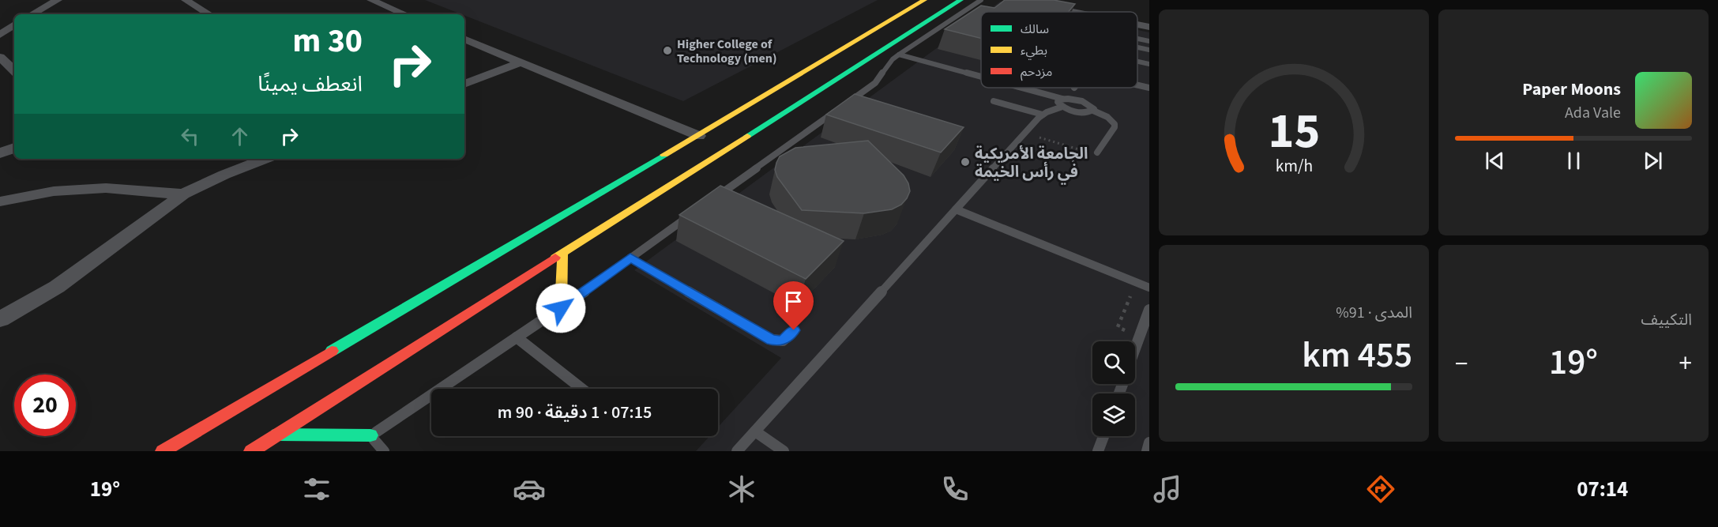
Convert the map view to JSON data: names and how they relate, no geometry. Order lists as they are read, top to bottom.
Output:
{
  "places": ["Higher College of Technology (men)", "الجامعة الأمريكية في رأس الخيمة"],
  "legend": ["سالك", "بطيء", "مزدحم"],
  "page": {
    "turn": ["30 m", "انعطف يمينًا"],
    "song": ["Paper Moons", "Ada Vale"],
    "tile": [
      "التكييف",
      ["المدى · 91%", "455 km"]
    ],
    "heat": ["−", "19°", "+"],
    "limit": "20",
    "trip": "07:15 · 1 دقيقة · 90 m",
    "tabs": ["07:14", "19°"],
    "gauge": ["15", "km/h"]
  }
}
